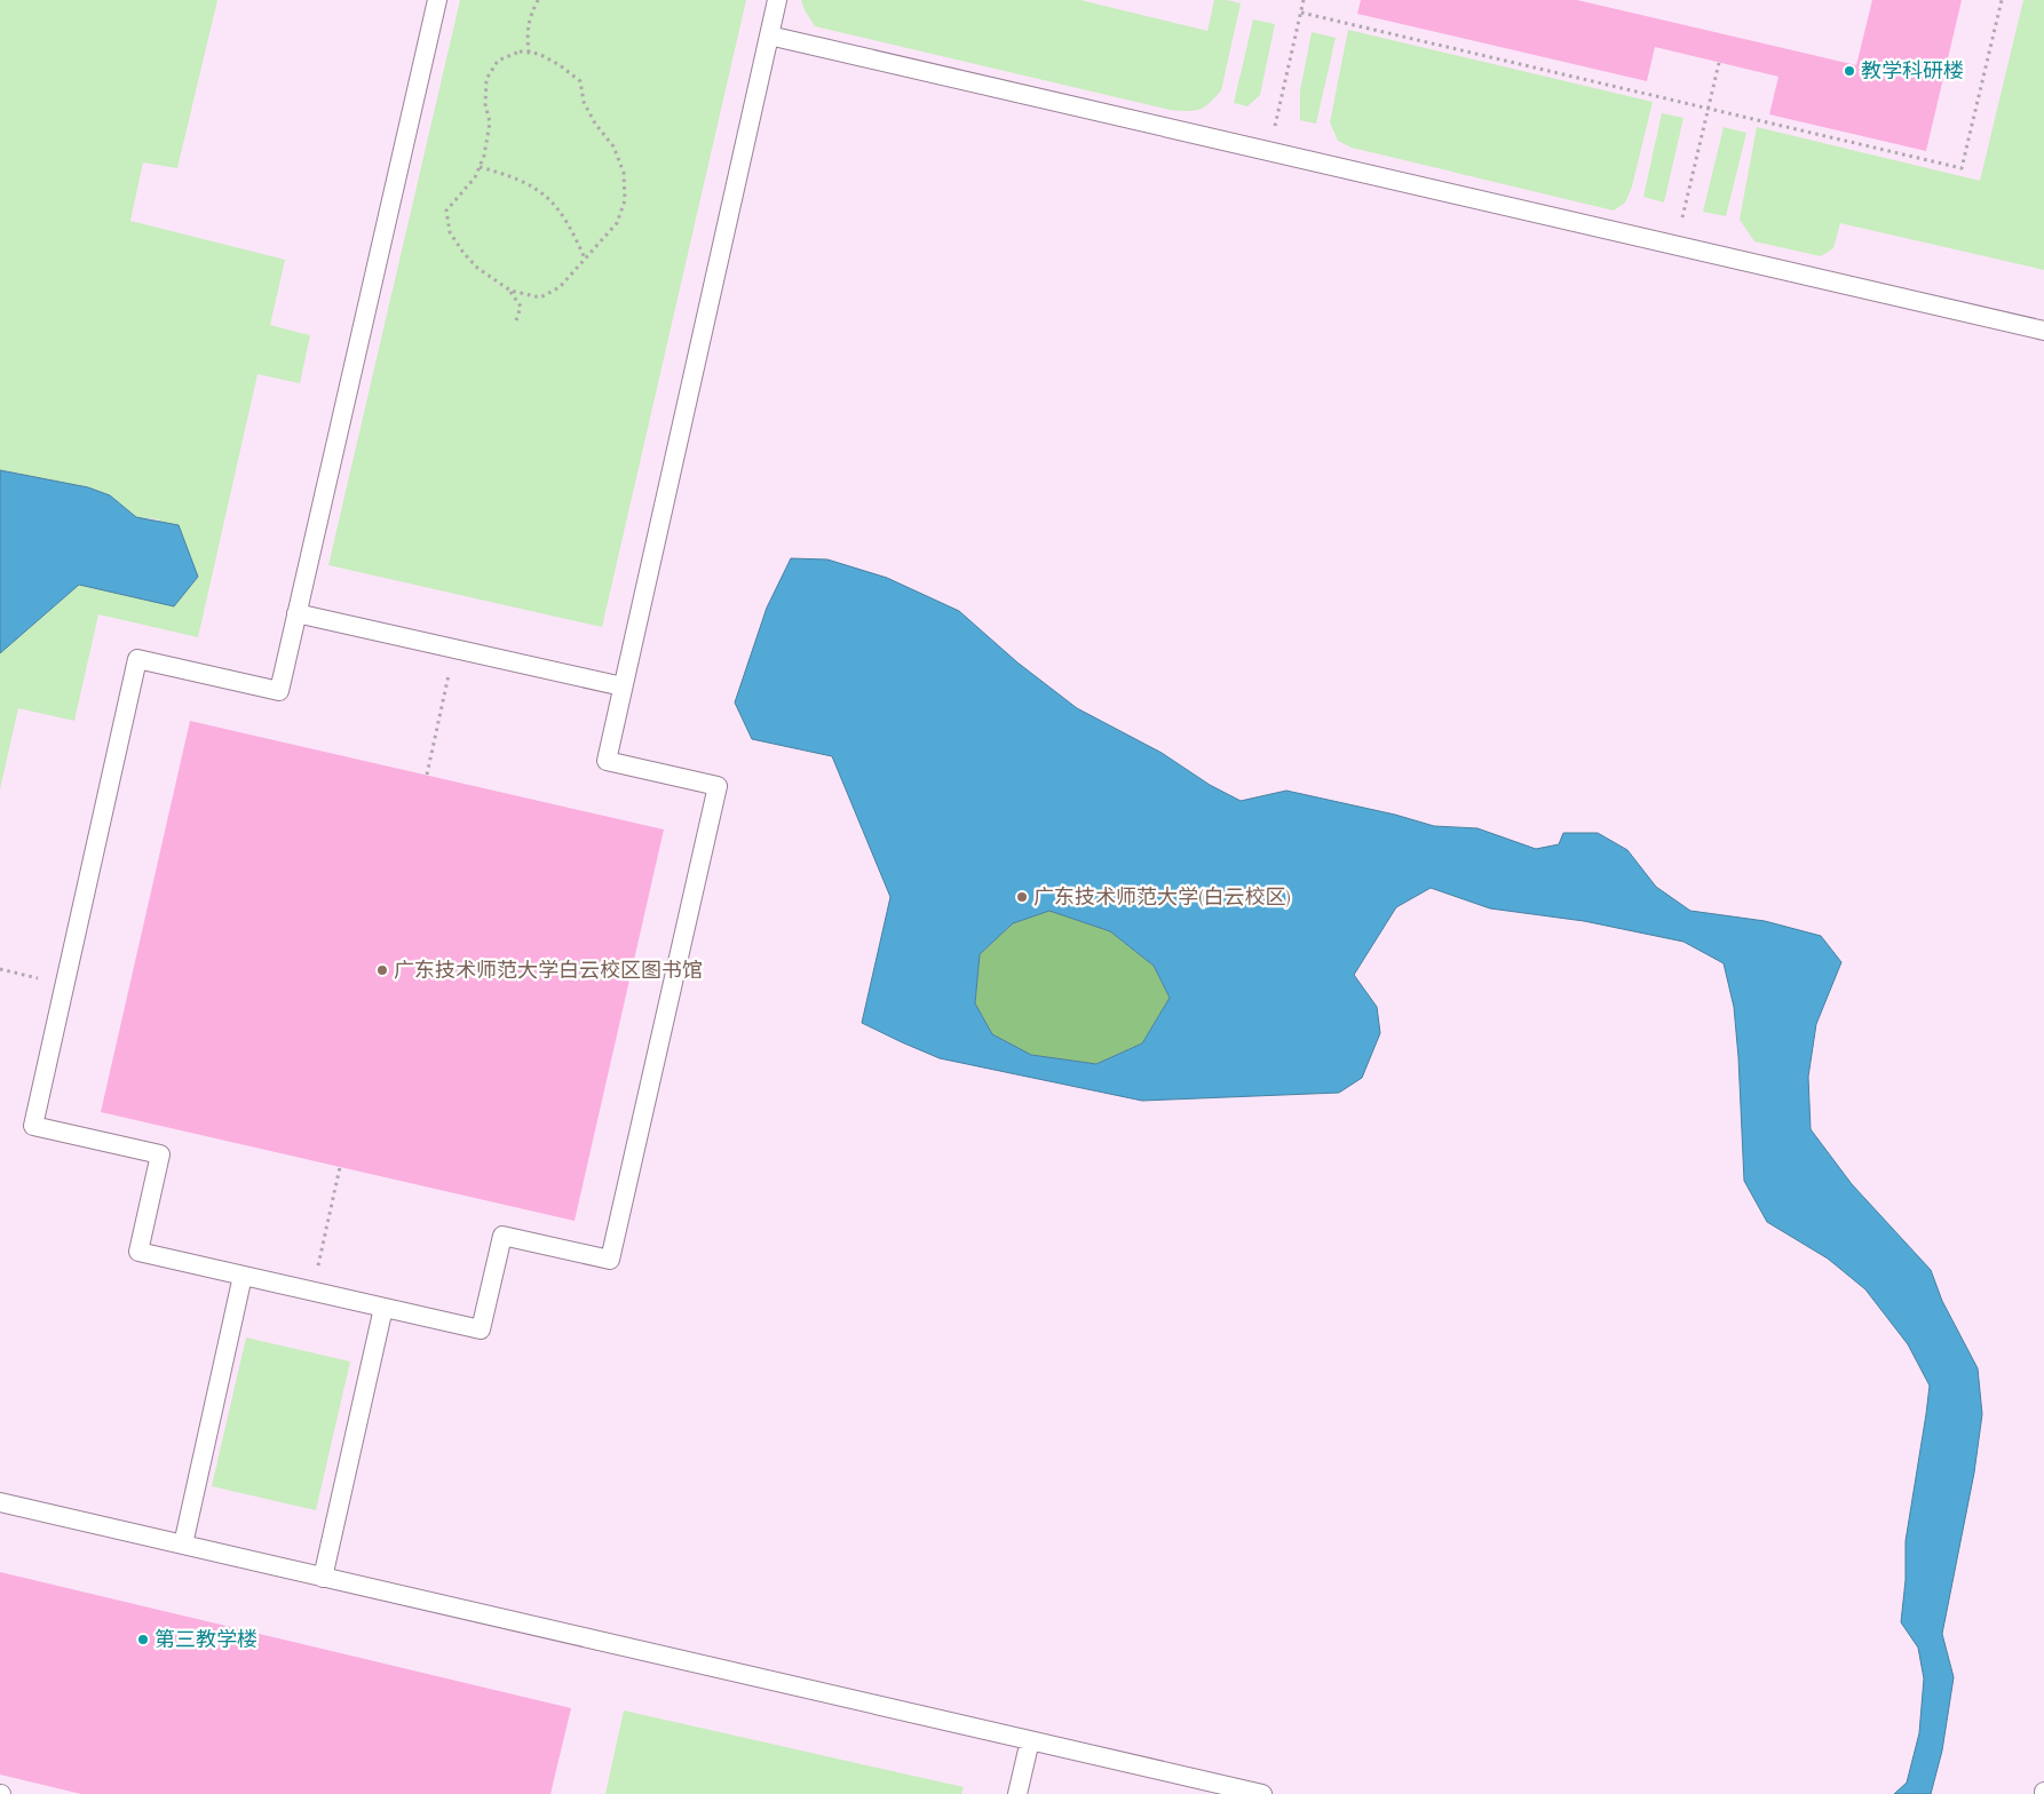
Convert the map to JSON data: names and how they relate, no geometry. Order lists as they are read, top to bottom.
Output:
{
  "places": [
    "教学科研楼",
    "广东技术师范大学(白云校区)",
    "广东技术师范大学白云校区图书馆",
    "第三教学楼"
  ]
}
